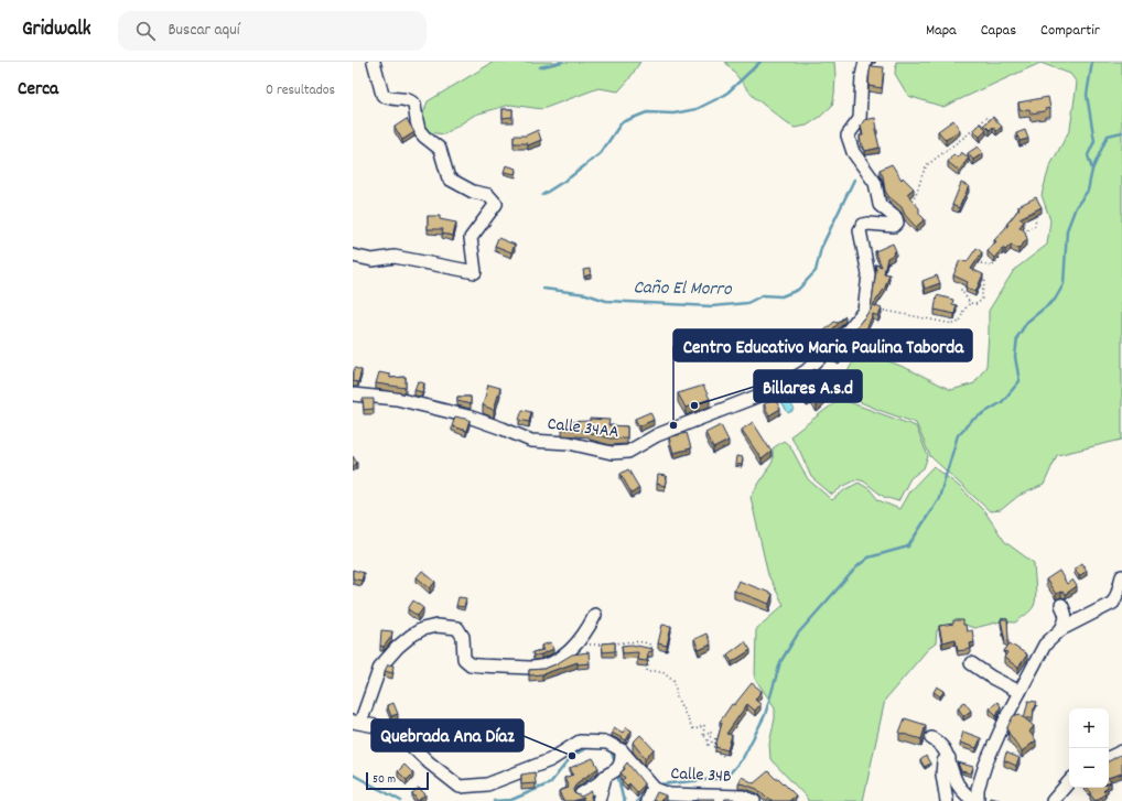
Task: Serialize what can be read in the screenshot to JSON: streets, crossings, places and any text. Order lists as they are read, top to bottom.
{
  "streets": {
    "street": ["Calle 34AA", "Calle 34B"]
  },
  "water": ["Caño El Morro"],
  "places": ["Billares A.s.d", "Centro Educativo Maria Paulina Taborda", "Quebrada Ana Díaz"],
  "scale_bar": "50 m",
  "page": {
    "header": "Gridwalk",
    "search": "Buscar aquí",
    "nav": ["Mapa", "Capas", "Compartir"],
    "heading": ["Cerca", "0 resultados"],
    "map_buttons": ["+", "−"],
    "scale": "50 m"
  }
}
